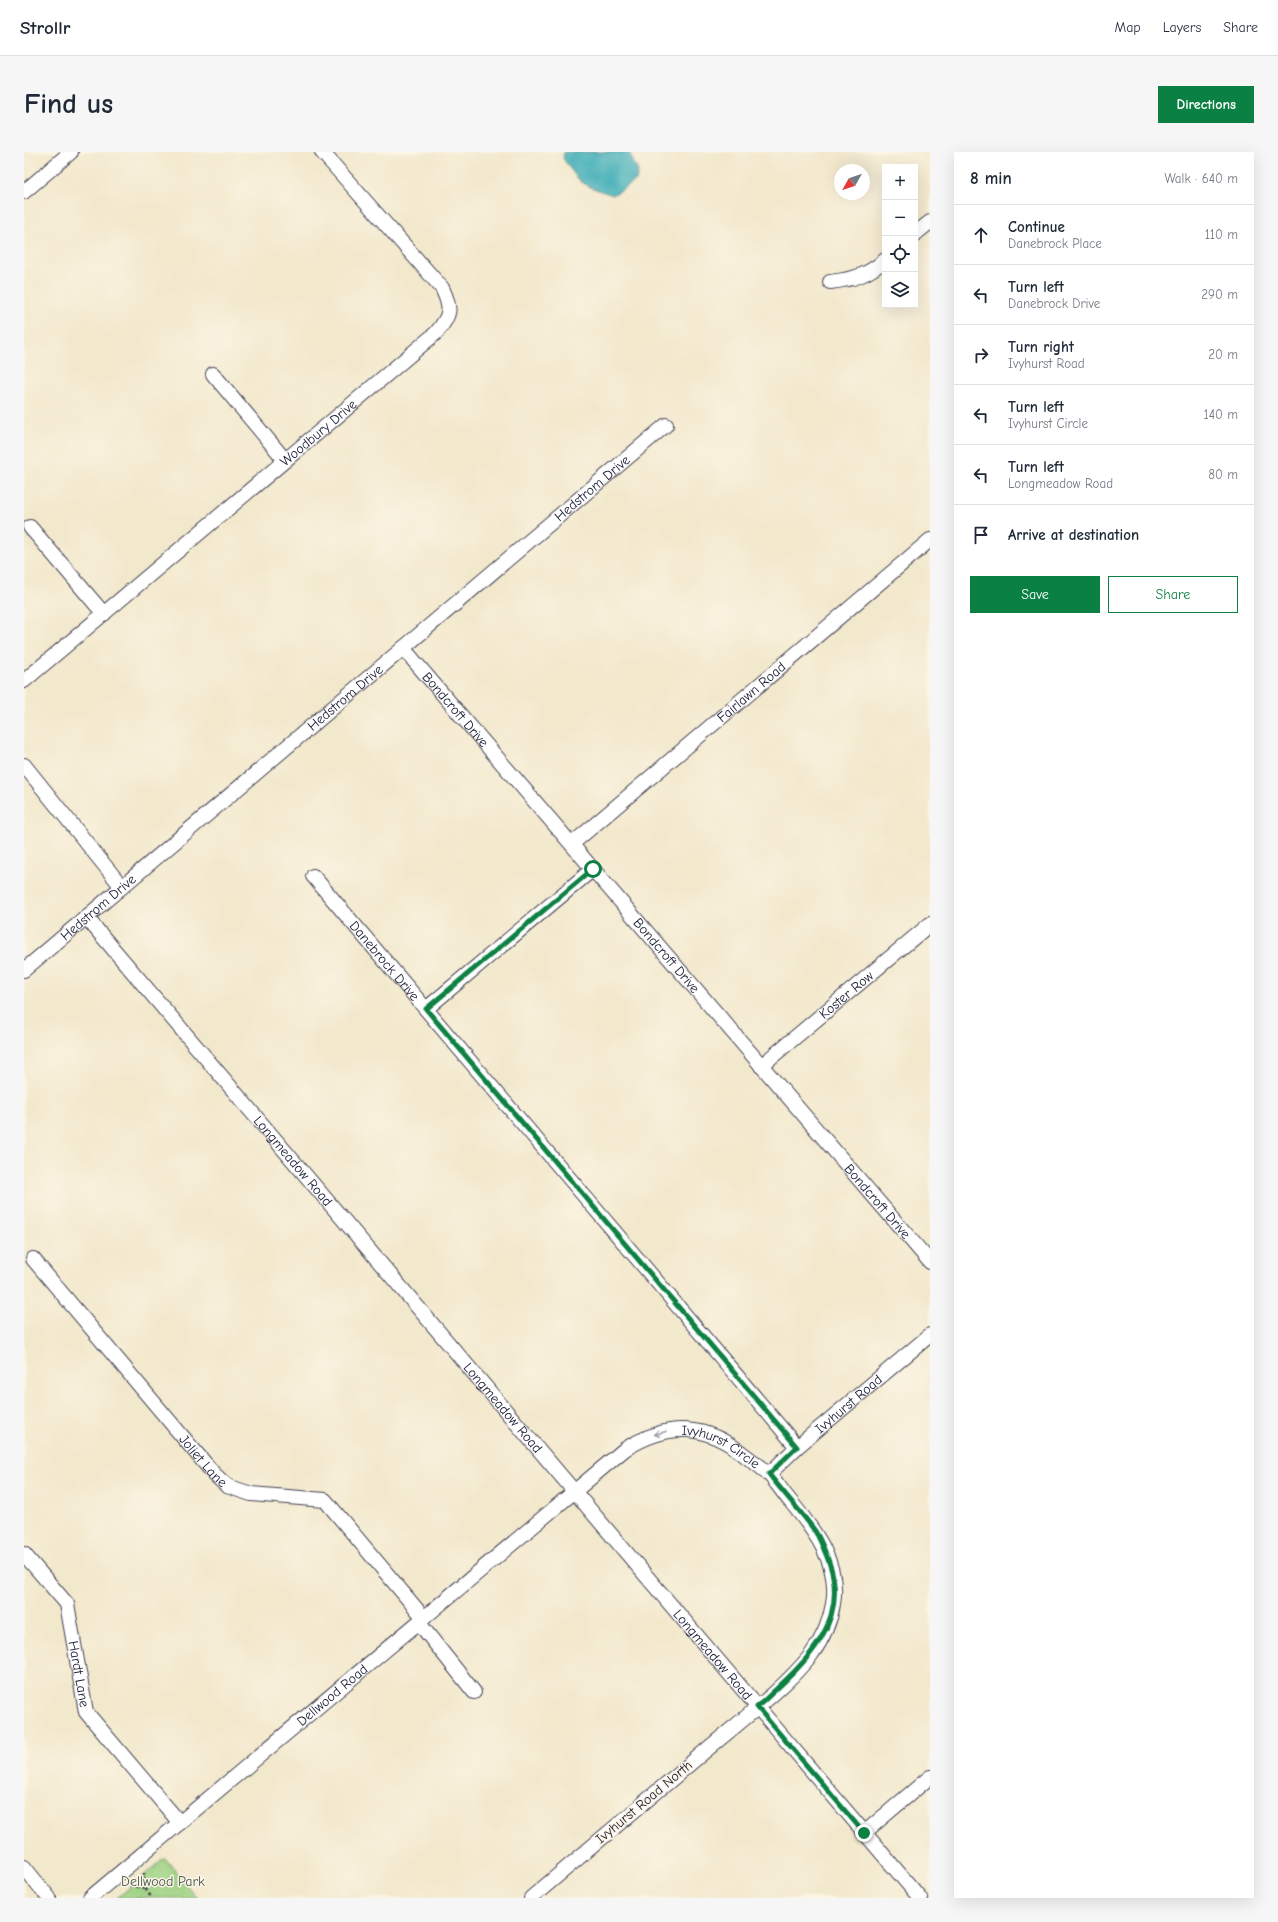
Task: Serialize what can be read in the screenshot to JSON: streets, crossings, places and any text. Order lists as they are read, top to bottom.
{
  "streets": {
    "street": [
      "Woodbury Drive",
      "Hedstrom Drive",
      "Fairlawn Road",
      "Bondcroft Drive",
      "Danebrock Drive",
      "Koster Row",
      "Longmeadow Road",
      "Ivyhurst Road",
      "Ivyhurst Circle",
      "Joliet Lane",
      "Hardt Lane",
      "Dellwood Road",
      "Ivyhurst Road North"
    ]
  },
  "crossings": [
    ["Hedstrom Drive", "Bondcroft Drive"],
    ["Hedstrom Drive", "Longmeadow Road"],
    ["Fairlawn Road", "Bondcroft Drive"],
    ["Bondcroft Drive", "Koster Row"],
    ["Danebrock Drive", "Ivyhurst Road"],
    ["Longmeadow Road", "Ivyhurst Circle"],
    ["Longmeadow Road", "Dellwood Road"],
    ["Longmeadow Road", "Ivyhurst Road North"],
    ["Ivyhurst Road", "Ivyhurst Circle"],
    ["Ivyhurst Circle", "Dellwood Road"],
    ["Ivyhurst Circle", "Ivyhurst Road North"],
    ["Joliet Lane", "Dellwood Road"],
    ["Hardt Lane", "Dellwood Road"]
  ],
  "one_way": ["Ivyhurst Circle"],
  "parks": ["Dellwood Park"],
  "north": "bottom left",
  "page": {
    "header": "Strollr",
    "nav": ["Map", "Layers", "Share"],
    "buttons": [
      "Directions",
      ["Save", "Share"]
    ],
    "title": "Find us",
    "heading": ["8 min", "Walk · 640 m"],
    "map_buttons": ["+", "−"],
    "list": [
      ["Continue", "Danebrock Place", "110 m"],
      ["Turn left", "Danebrock Drive", "290 m"],
      ["Turn right", "Ivyhurst Road", "20 m"],
      ["Turn left", "Ivyhurst Circle", "140 m"],
      ["Turn left", "Longmeadow Road", "80 m"],
      "Arrive at destination"
    ]
  }
}
